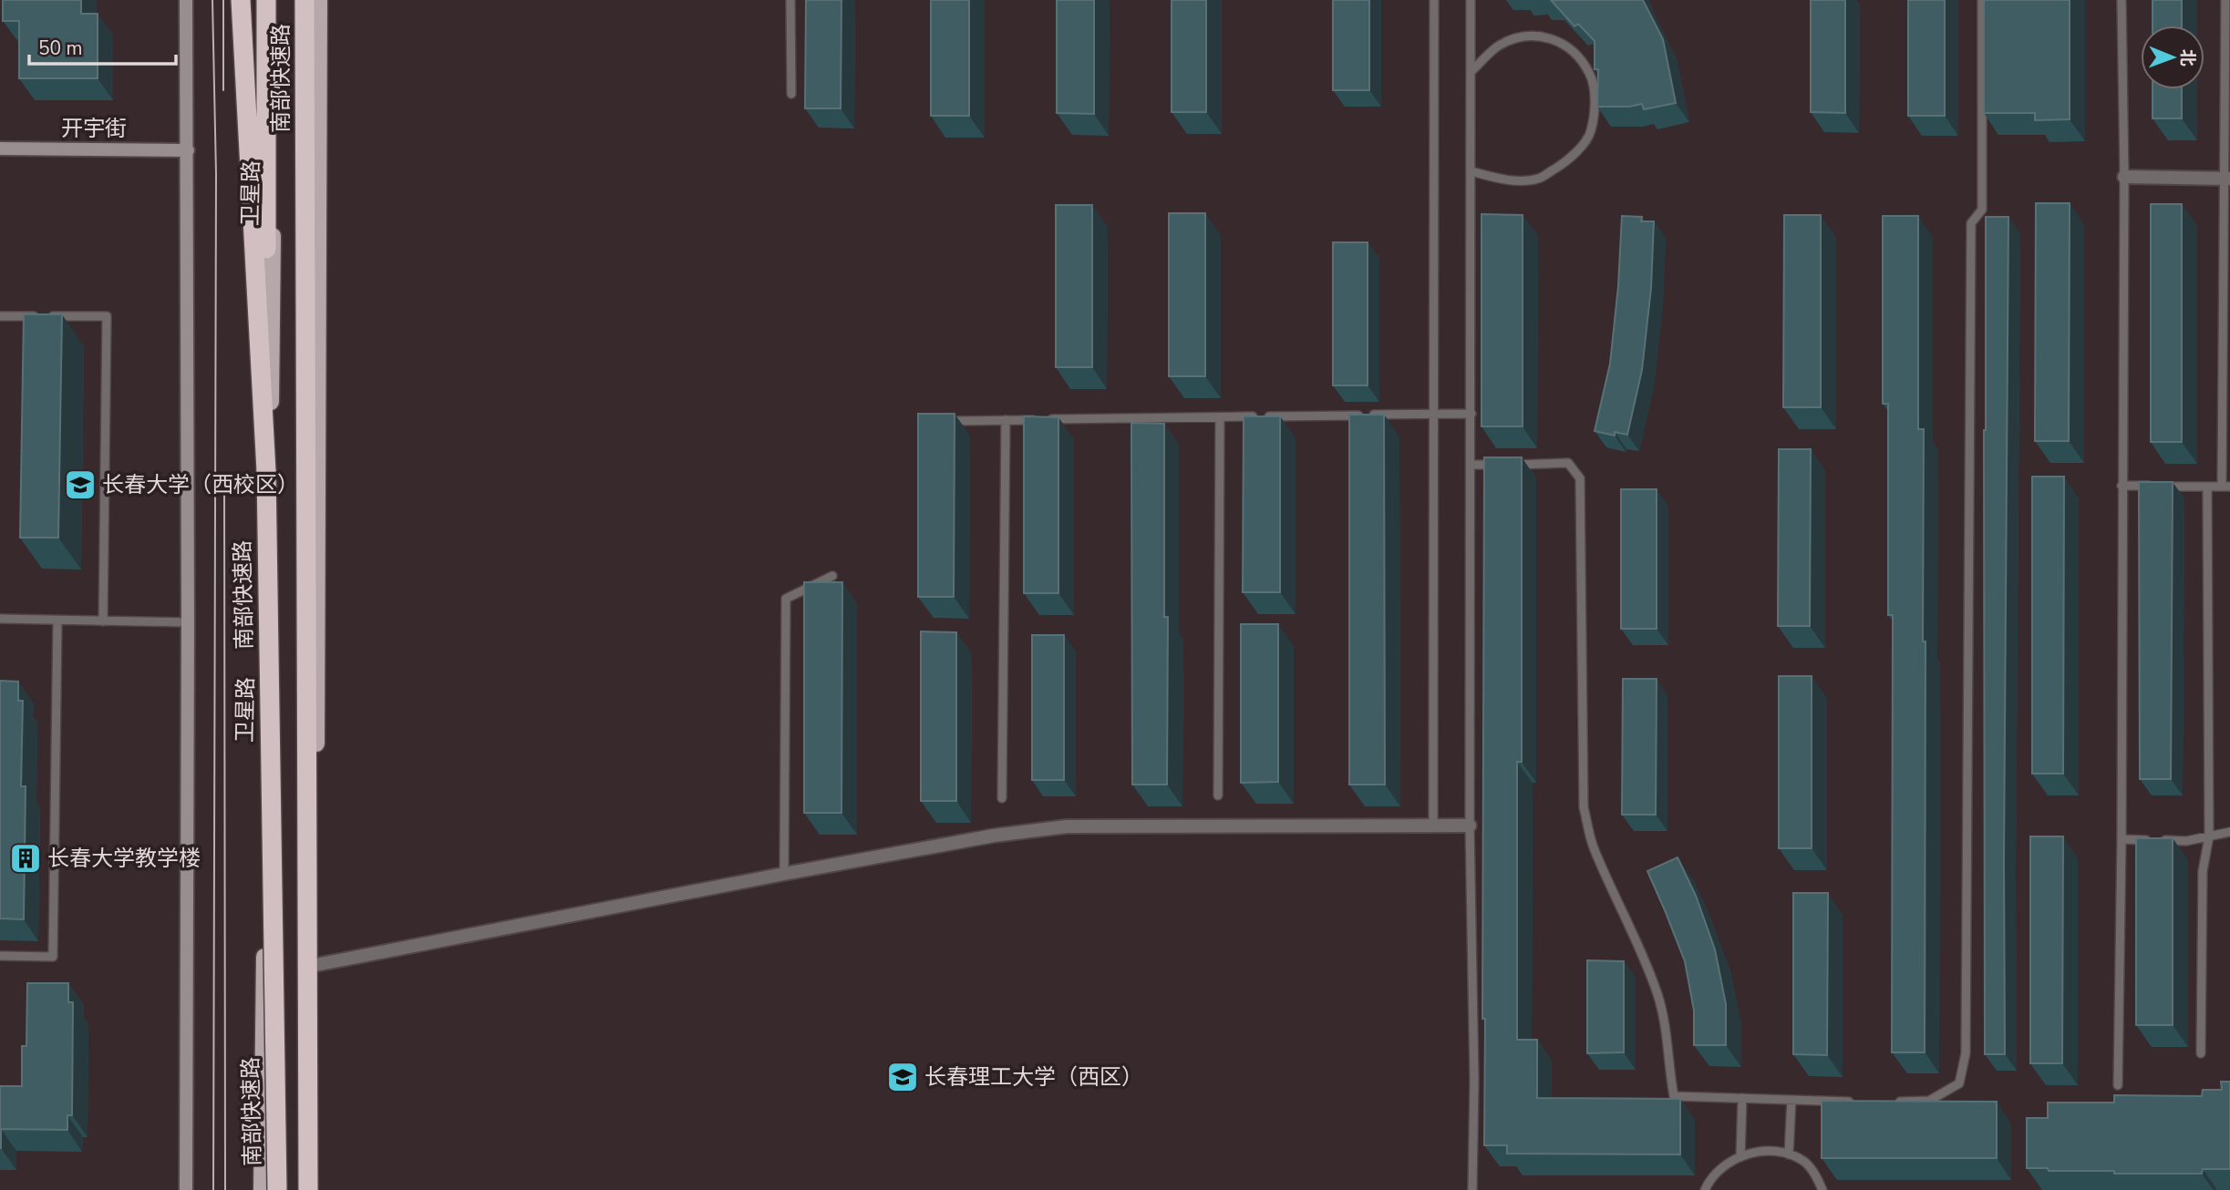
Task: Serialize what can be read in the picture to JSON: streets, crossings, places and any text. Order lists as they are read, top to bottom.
{
  "streets": {
    "highway": ["南部快速路"],
    "main road": ["开宇街", "卫星路"]
  },
  "places": {
    "school or university": ["长春大学（西校区）", "长春理工大学（西区）"],
    "building": ["长春大学教学楼"]
  },
  "scale_bar": "50 m",
  "north": "right"
}
